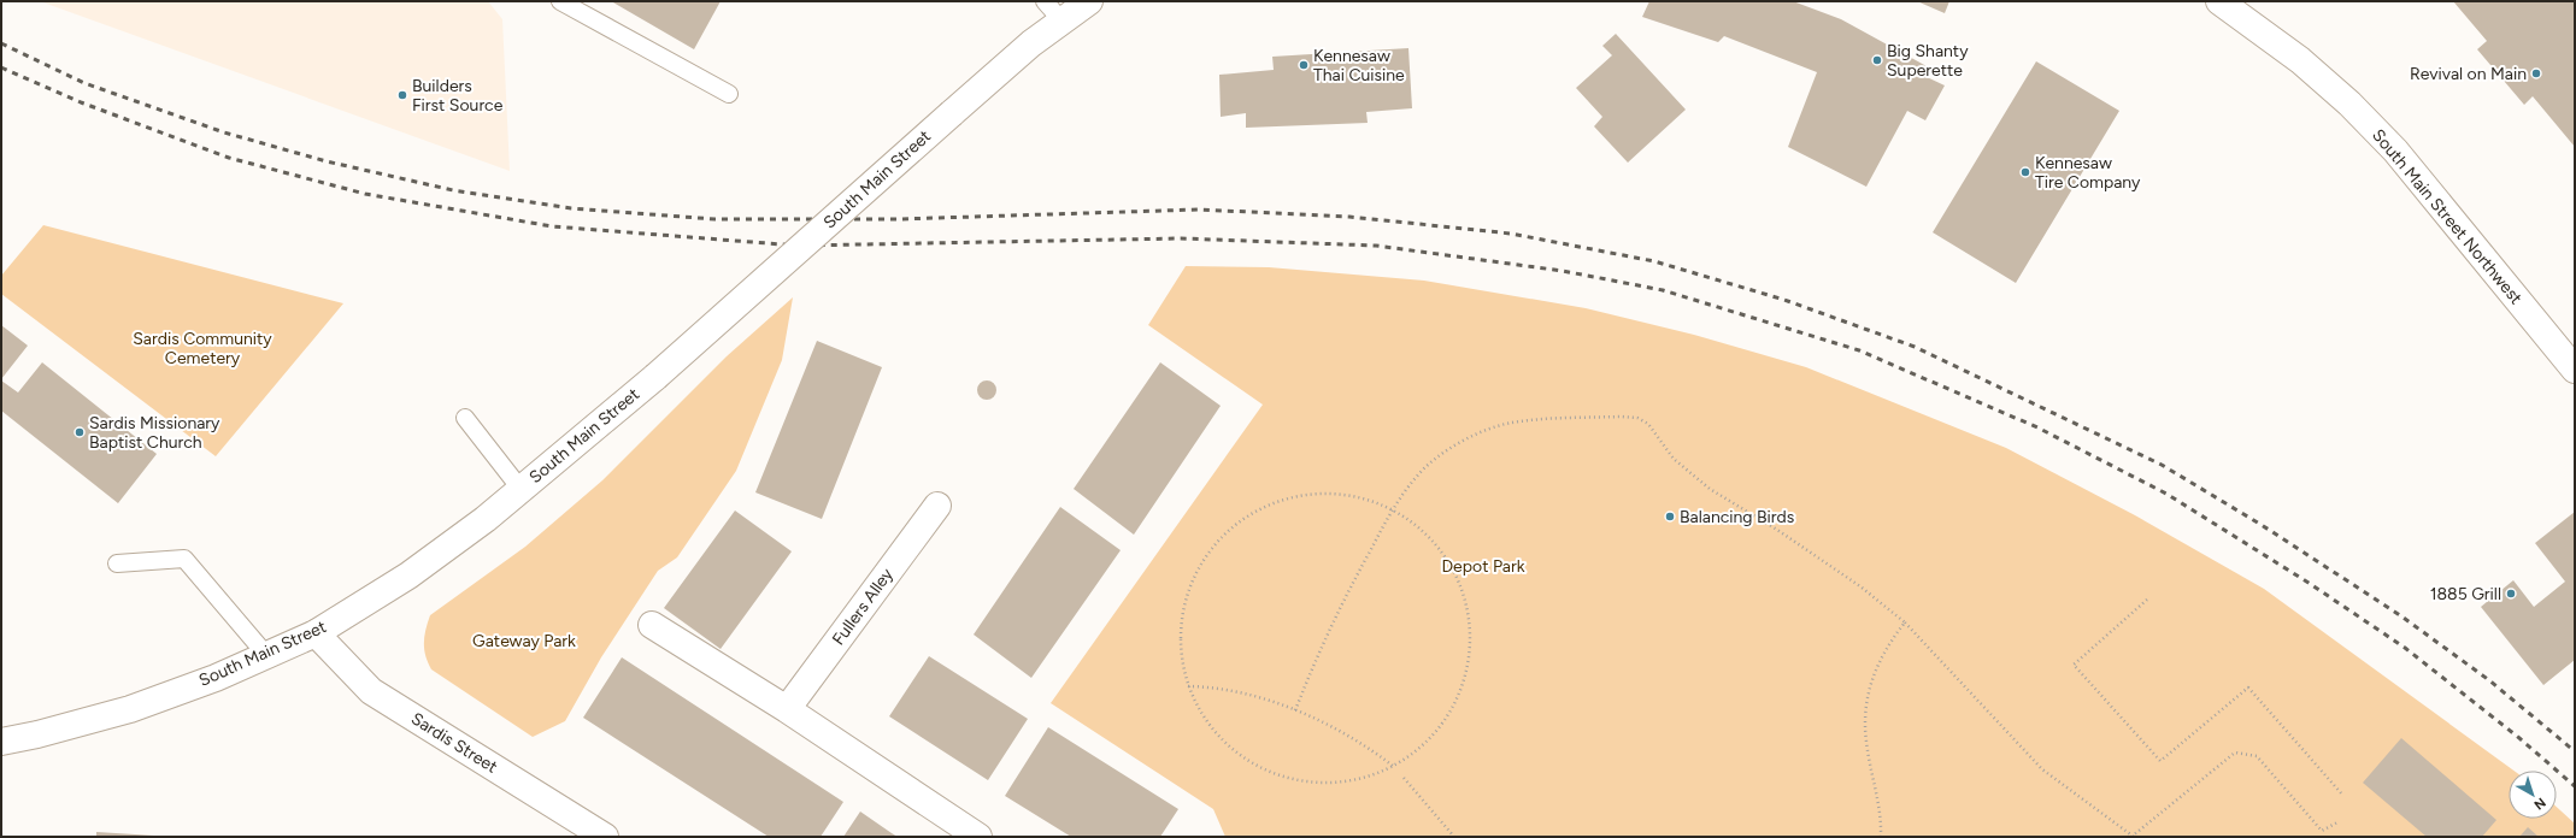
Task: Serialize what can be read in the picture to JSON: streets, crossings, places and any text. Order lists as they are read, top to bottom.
{
  "streets": {
    "main road": [
      "South Main Street",
      "South Main Street Northwest",
      "Fullers Alley",
      "Sardis Street"
    ]
  },
  "crossings": [
    ["South Main Street", "Sardis Street"]
  ],
  "parks": ["Sardis Community Cemetery", "Depot Park", "Gateway Park"],
  "places": [
    "Big Shanty Superette",
    "Kennesaw Thai Cuisine",
    "Revival on Main",
    "Builders First Source",
    "Kennesaw Tire Company",
    "Sardis Missionary Baptist Church",
    "Balancing Birds",
    "1885 Grill"
  ],
  "north": "bottom right"
}
